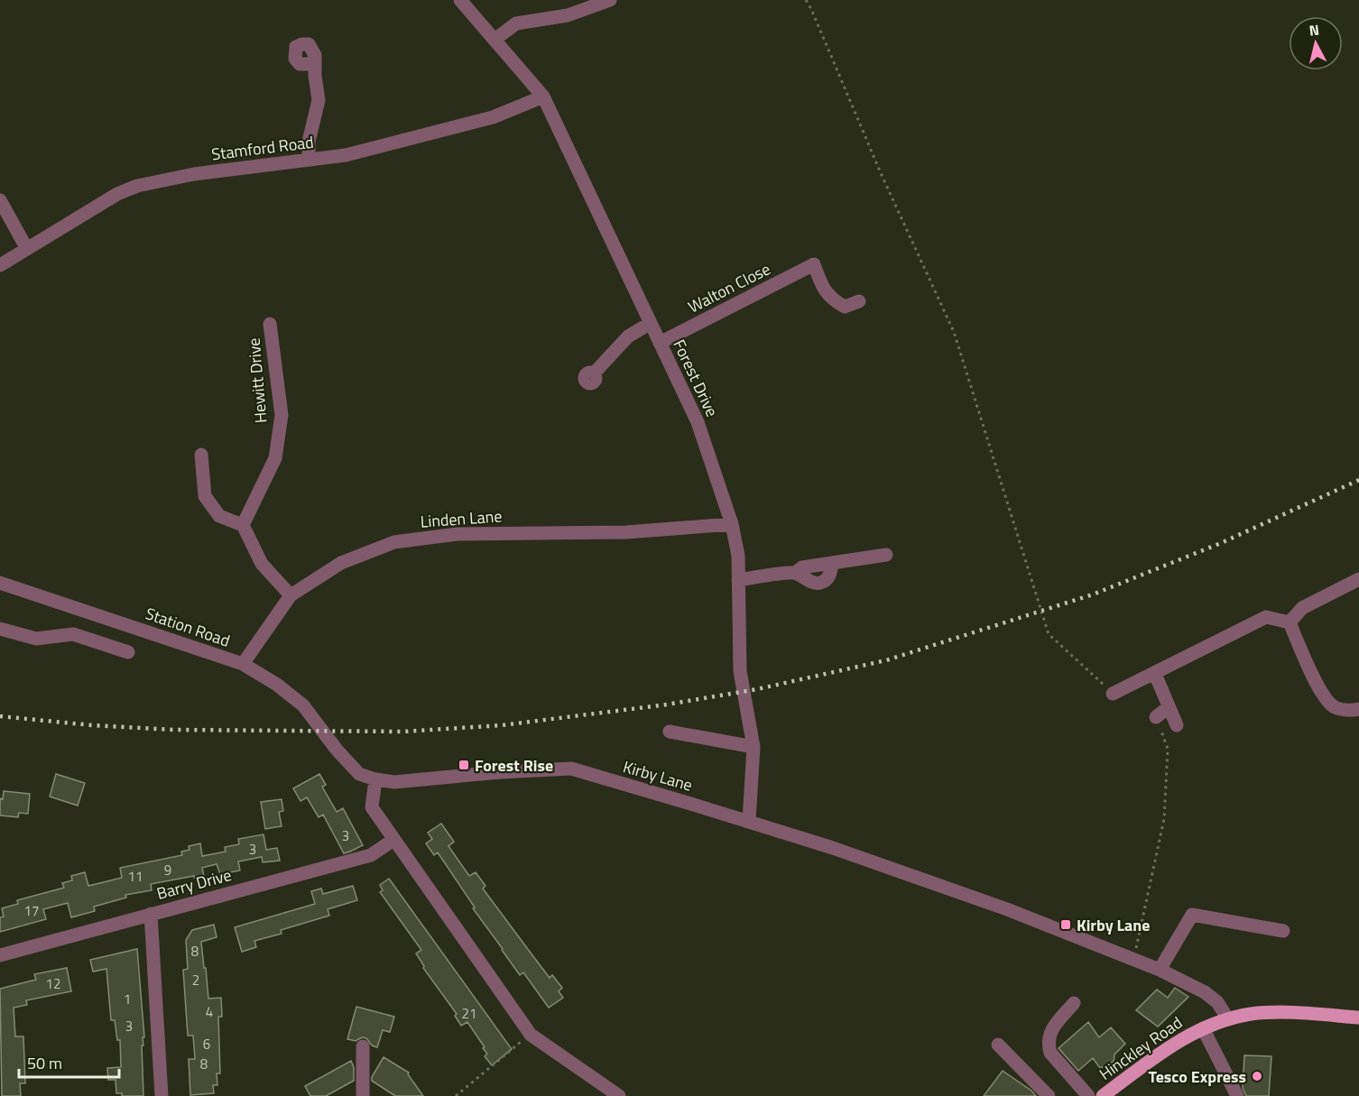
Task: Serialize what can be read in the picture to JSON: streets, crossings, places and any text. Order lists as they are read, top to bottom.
{
  "streets": {
    "main road": ["Hinckley Road"],
    "street": [
      "Stamford Road",
      "Walton Close",
      "Forest Drive",
      "Hewitt Drive",
      "Linden Lane",
      "Station Road",
      "Kirby Lane",
      "Barry Drive"
    ]
  },
  "crossings": [
    ["Stamford Road", "Forest Drive"],
    ["Walton Close", "Forest Drive"],
    ["Forest Drive", "Linden Lane"],
    ["Forest Drive", "Kirby Lane"],
    ["Linden Lane", "Station Road"],
    ["Station Road", "Kirby Lane"],
    ["Kirby Lane", "Hinckley Road"]
  ],
  "places": {
    "transit": ["Forest Rise", "Kirby Lane"],
    "other": ["Tesco Express"]
  },
  "house_numbers": [
    "3",
    "3",
    "9",
    "11",
    "17",
    "8",
    "2",
    "12",
    "1",
    "4",
    "21",
    "3",
    "6",
    "8"
  ],
  "scale_bar": "50 m",
  "north": "top"
}
